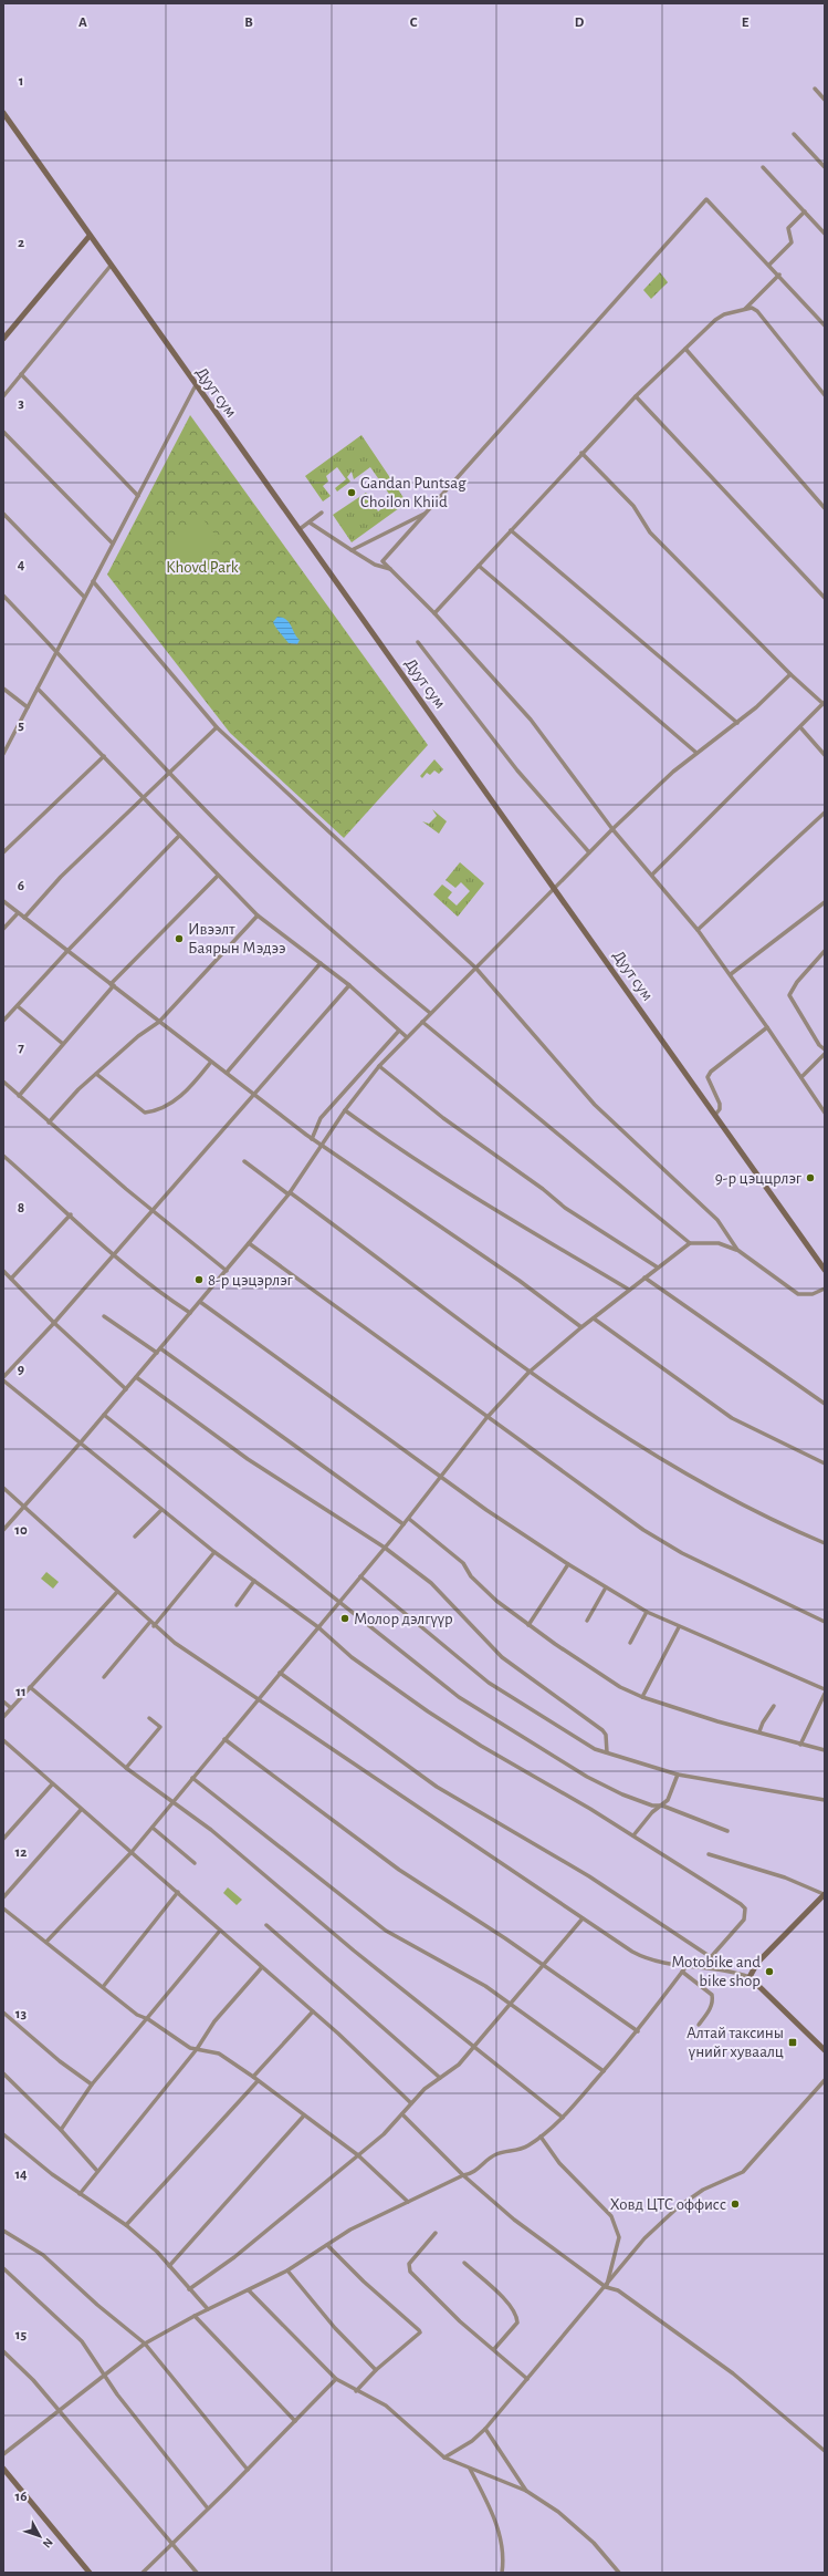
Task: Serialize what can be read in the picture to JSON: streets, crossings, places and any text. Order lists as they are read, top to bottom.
{
  "streets": {
    "main road": ["Дуут сум"]
  },
  "parks": ["Khovd Park"],
  "places": {
    "other": [
      "Gandan Puntsag Choilon Khiid",
      "Ивээлт Баярын Мэдээ",
      "9-р цэццрлэг",
      "8-р цэцэрлэг",
      "Молор дэлгүүр",
      "Motobike and bike shop",
      "Ховд ЦТС оффисс"
    ],
    "transit": ["Алтай таксины үнийг хуваалц"]
  },
  "north": "bottom right",
  "grid": {
    "columns": [
      "A",
      "B",
      "C",
      "D",
      "E"
    ],
    "rows": [
      "1",
      "2",
      "3",
      "4",
      "5",
      "6",
      "7",
      "8",
      "9",
      "10",
      "11",
      "12",
      "13",
      "14",
      "15",
      "16"
    ]
  }
}
